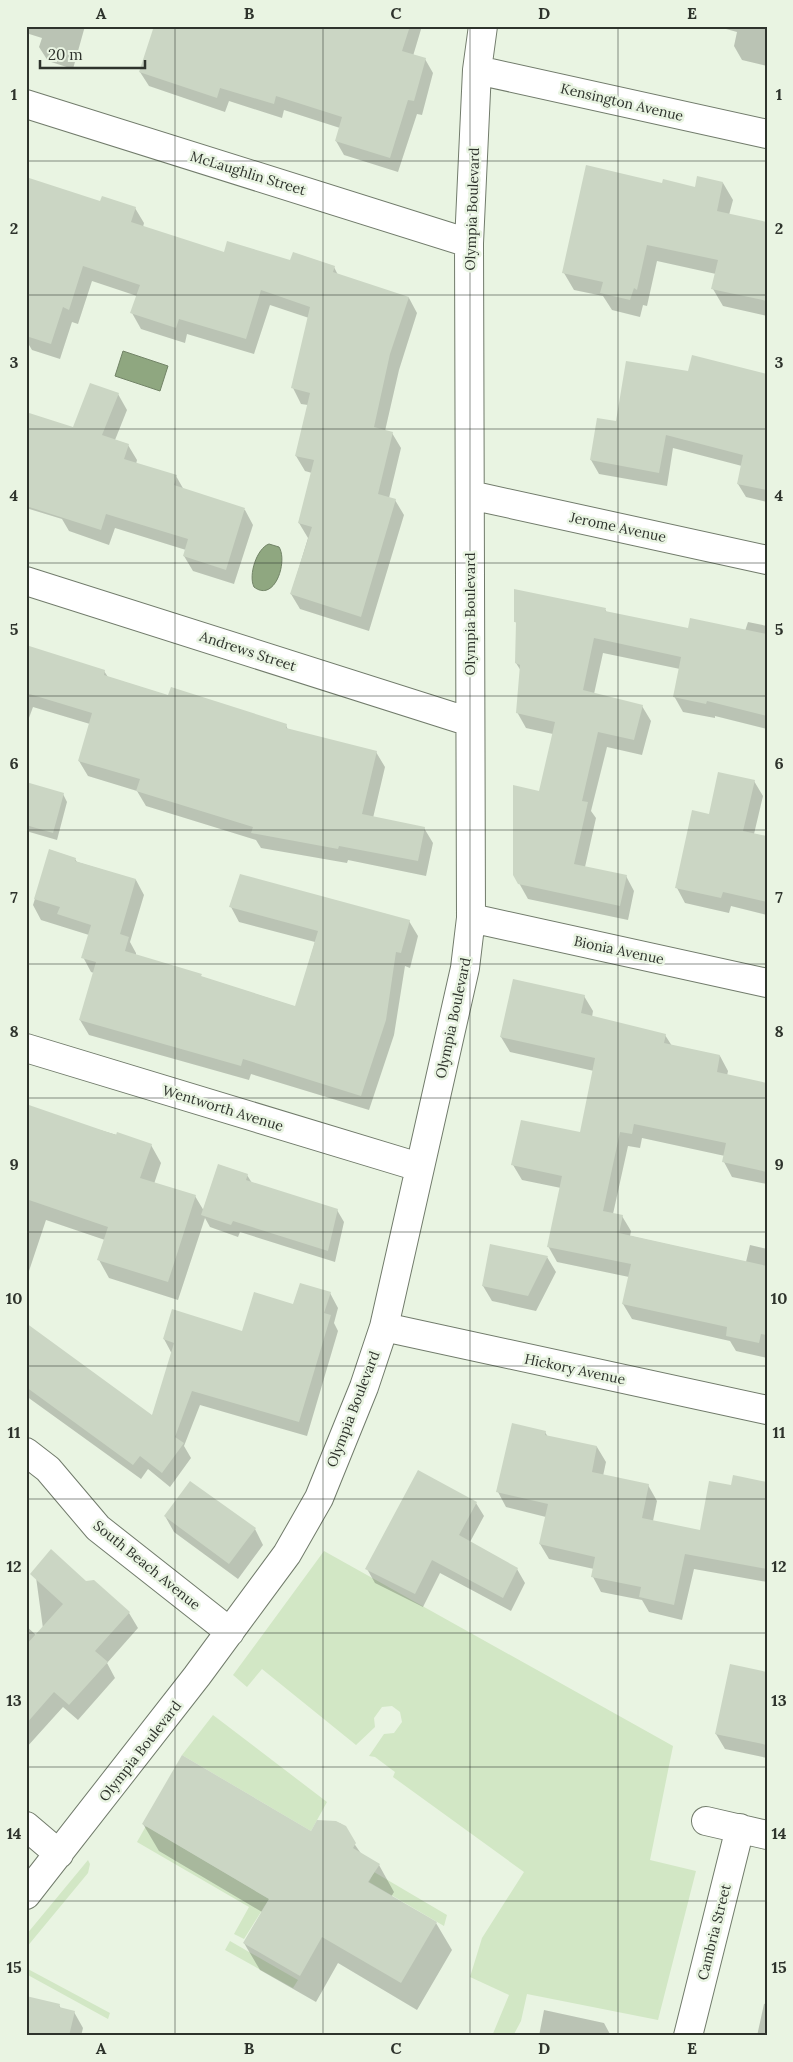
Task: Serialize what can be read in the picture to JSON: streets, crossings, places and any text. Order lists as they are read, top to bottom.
{
  "streets": {
    "street": [
      "Kensington Avenue",
      "McLaughlin Street",
      "Olympia Boulevard",
      "Jerome Avenue",
      "Andrews Street",
      "Bionia Avenue",
      "Wentworth Avenue",
      "Hickory Avenue",
      "South Beach Avenue",
      "Cambria Street"
    ]
  },
  "crossings": [
    ["Kensington Avenue", "Olympia Boulevard"],
    ["McLaughlin Street", "Olympia Boulevard"],
    ["Olympia Boulevard", "Jerome Avenue"],
    ["Olympia Boulevard", "Andrews Street"],
    ["Olympia Boulevard", "Bionia Avenue"],
    ["Olympia Boulevard", "Wentworth Avenue"],
    ["Olympia Boulevard", "Hickory Avenue"],
    ["Olympia Boulevard", "South Beach Avenue"]
  ],
  "scale_bar": "20 m",
  "grid": {
    "columns": [
      "A",
      "B",
      "C",
      "D",
      "E"
    ],
    "rows": [
      "1",
      "2",
      "3",
      "4",
      "5",
      "6",
      "7",
      "8",
      "9",
      "10",
      "11",
      "12",
      "13",
      "14",
      "15"
    ]
  }
}
